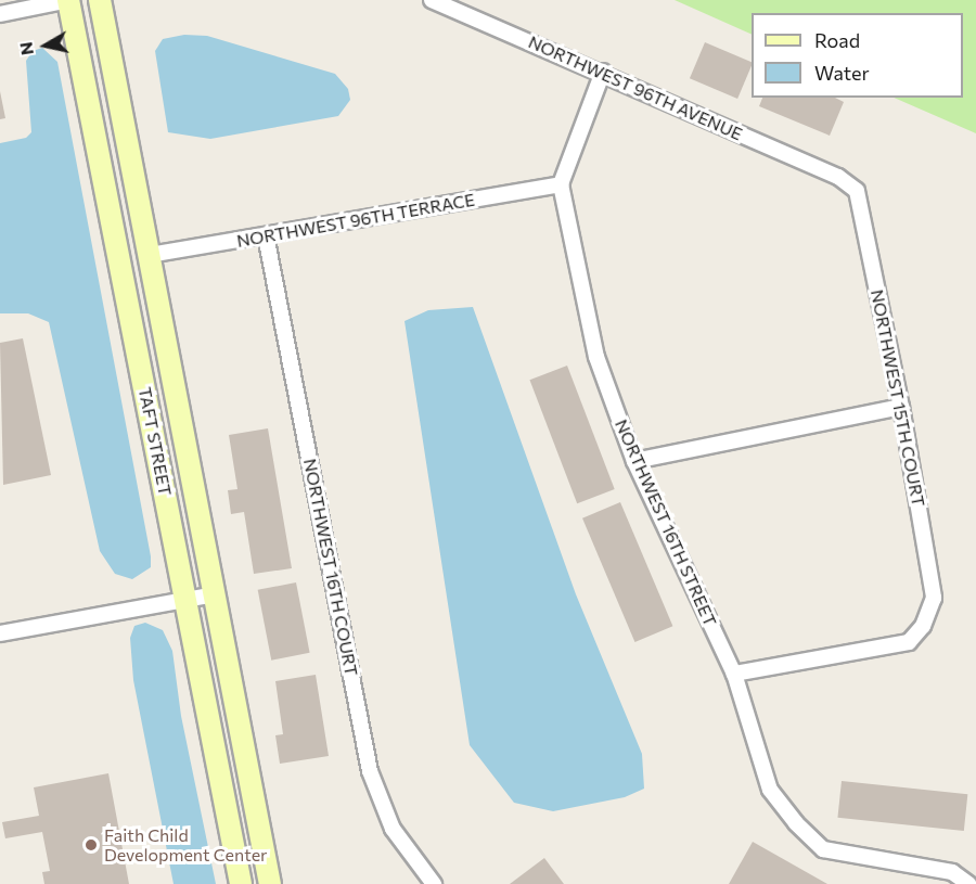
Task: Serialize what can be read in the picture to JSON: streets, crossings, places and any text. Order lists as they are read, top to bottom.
{
  "streets": {
    "street": [
      "NORTHWEST 96TH AVENUE",
      "NORTHWEST 96TH TERRACE",
      "NORTHWEST 15TH COURT",
      "TAFT STREET",
      "NORTHWEST 16TH STREET",
      "NORTHWEST 16TH COURT"
    ]
  },
  "crossings": [
    ["NORTHWEST 96TH AVENUE", "NORTHWEST 15TH COURT"],
    ["NORTHWEST 96TH TERRACE", "TAFT STREET"],
    ["NORTHWEST 96TH TERRACE", "NORTHWEST 16TH STREET"],
    ["NORTHWEST 96TH TERRACE", "NORTHWEST 16TH COURT"],
    ["NORTHWEST 15TH COURT", "NORTHWEST 16TH STREET"]
  ],
  "places": ["Faith Child Development Center"],
  "legend": ["Road", "Water"],
  "north": "left"
}
